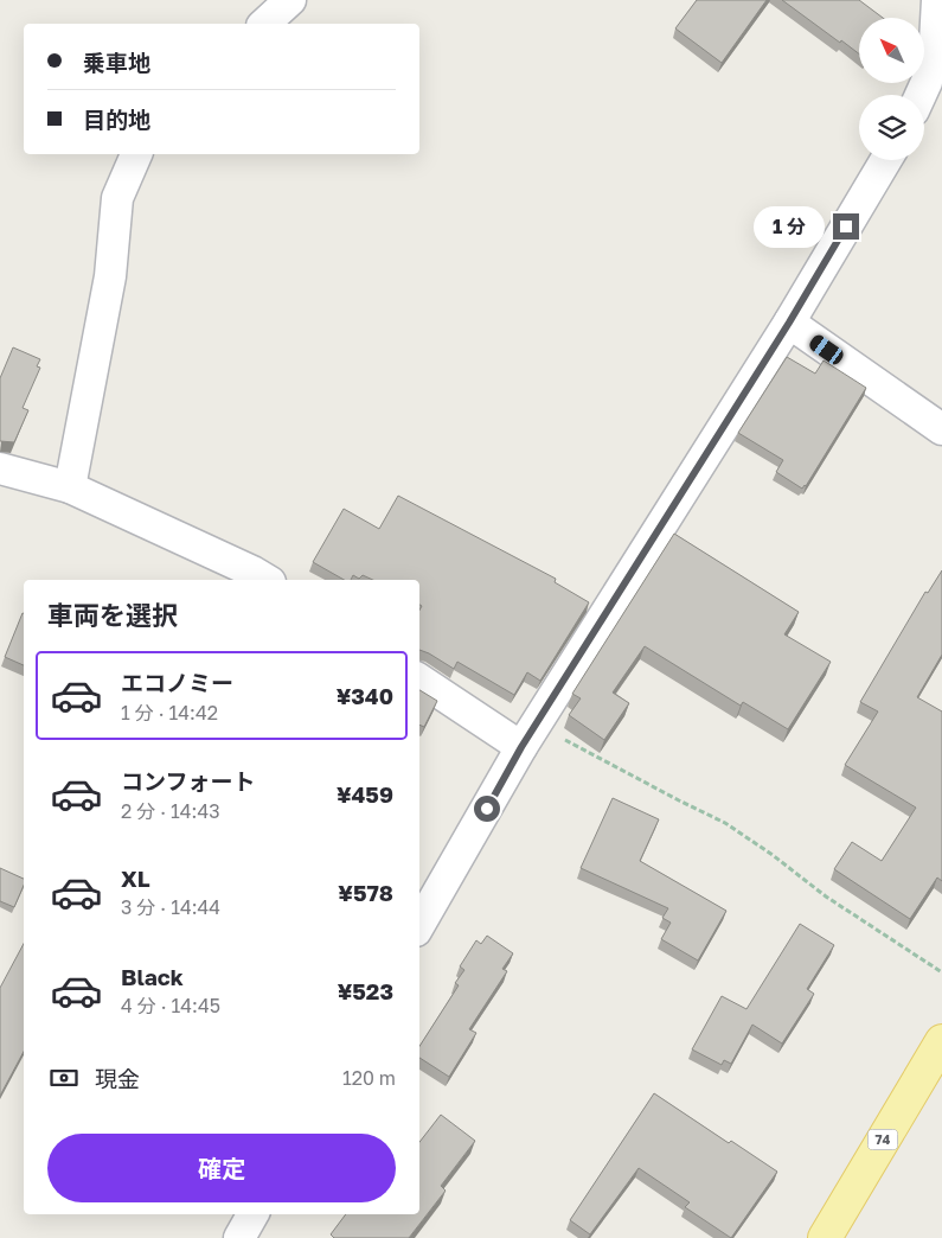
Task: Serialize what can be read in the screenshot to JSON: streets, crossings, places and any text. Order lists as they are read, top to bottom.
{
  "streets": {
    "main road": ["74"]
  },
  "north": "top left",
  "page": {
    "banner": ["乗車地", "目的地"],
    "bubble": "1 分",
    "heading": "車両を選択",
    "list": [
      {
        "name": "エコノミー",
        "note": "1 分 · 14:42",
        "value": "¥340"
      },
      {
        "name": "コンフォート",
        "note": "2 分 · 14:43",
        "value": "¥459"
      },
      {
        "name": "XL",
        "note": "3 分 · 14:44",
        "value": "¥578"
      },
      {
        "name": "Black",
        "note": "4 分 · 14:45",
        "value": "¥523"
      }
    ],
    "pay": ["現金", "120 m"],
    "buttons": "確定"
  }
}
